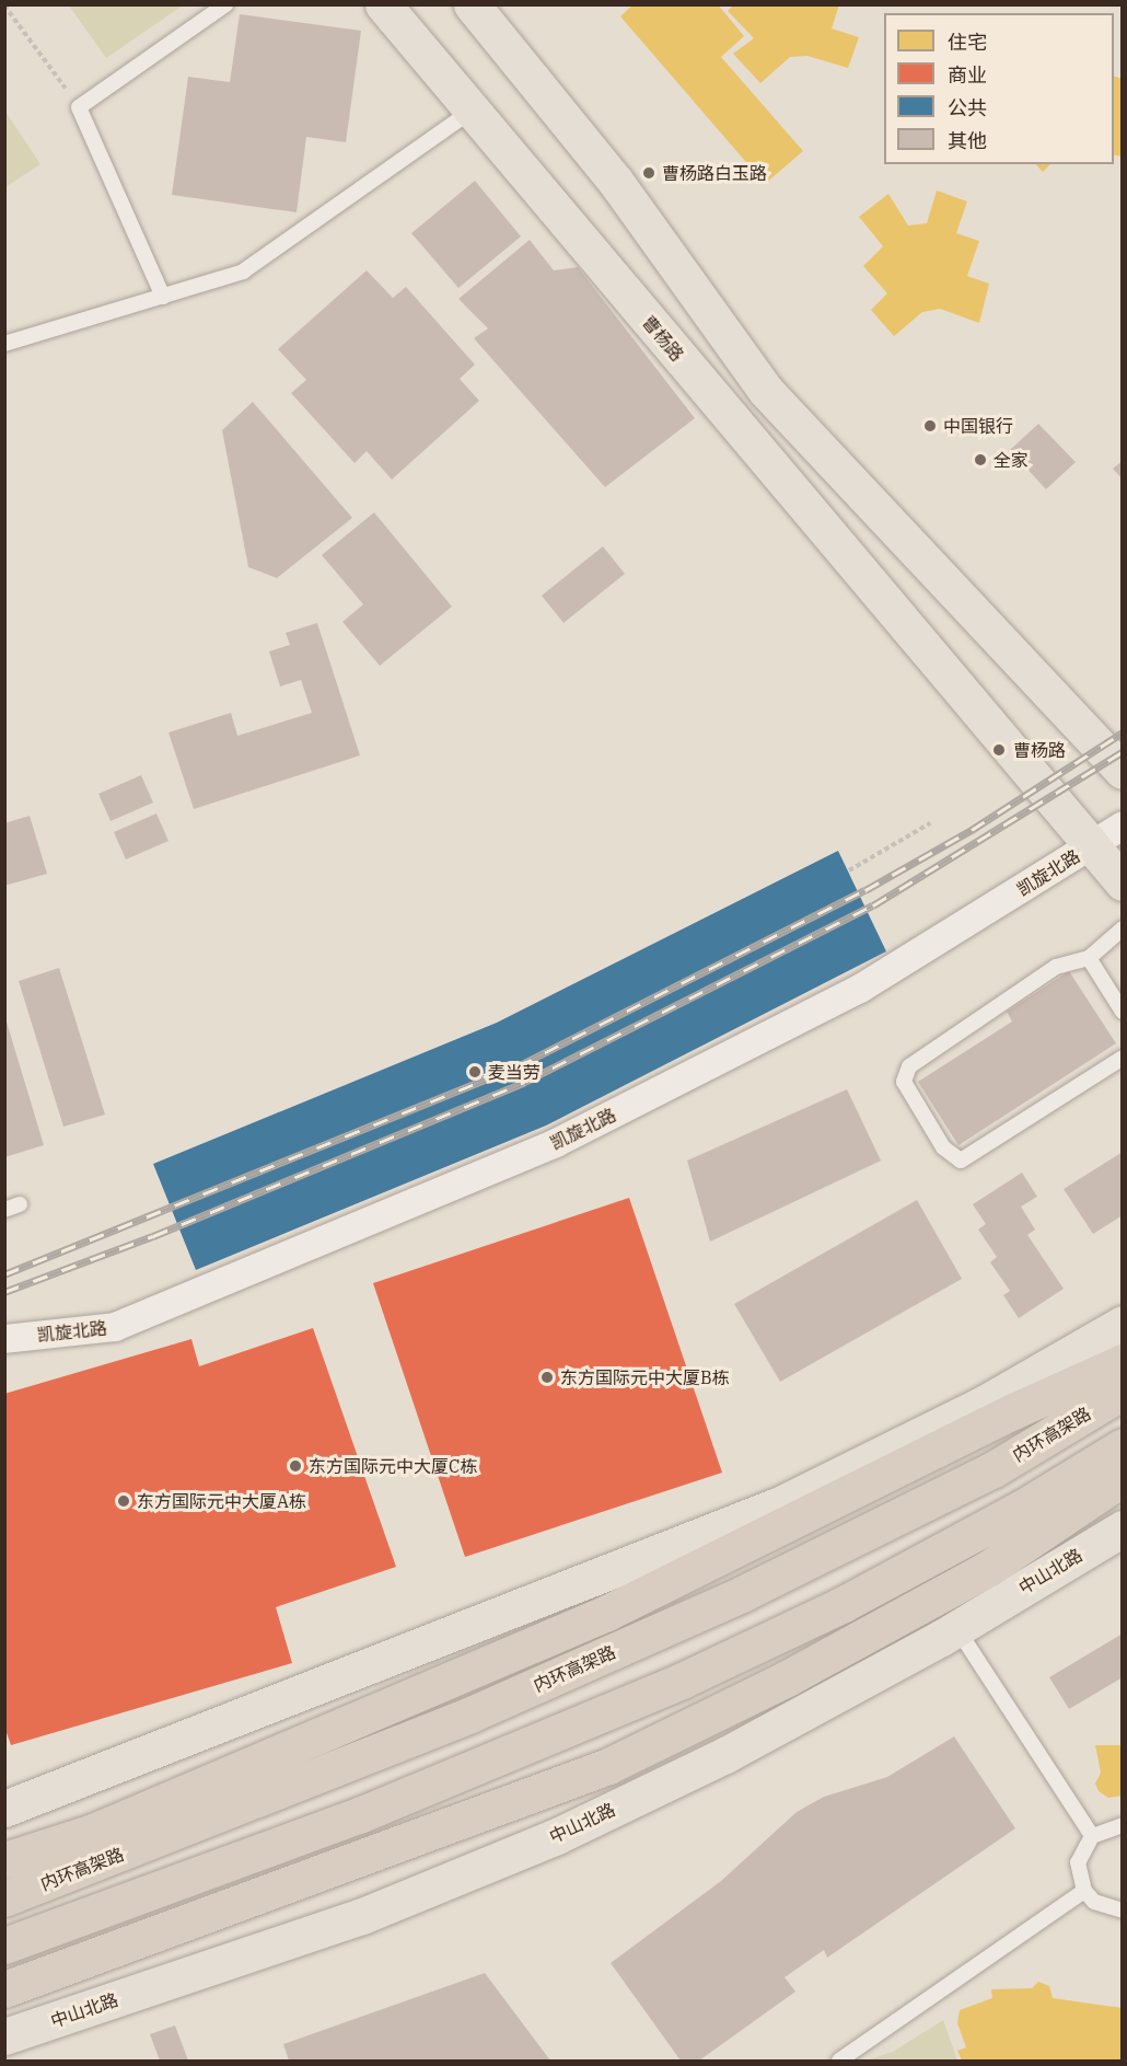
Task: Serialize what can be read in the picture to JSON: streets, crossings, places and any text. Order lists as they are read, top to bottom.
{
  "streets": {
    "highway": ["内环高架路"],
    "main road": ["曹杨路", "中山北路"],
    "street": ["凯旋北路"]
  },
  "crossings": [
    ["曹杨路", "凯旋北路"]
  ],
  "places": [
    "曹杨路白玉路",
    "中国银行",
    "全家",
    "曹杨路",
    "麦当劳",
    "东方国际元中大厦B栋",
    "东方国际元中大厦C栋",
    "东方国际元中大厦A栋"
  ],
  "legend": [
    "住宅",
    "商业",
    "公共",
    "其他"
  ]
}
